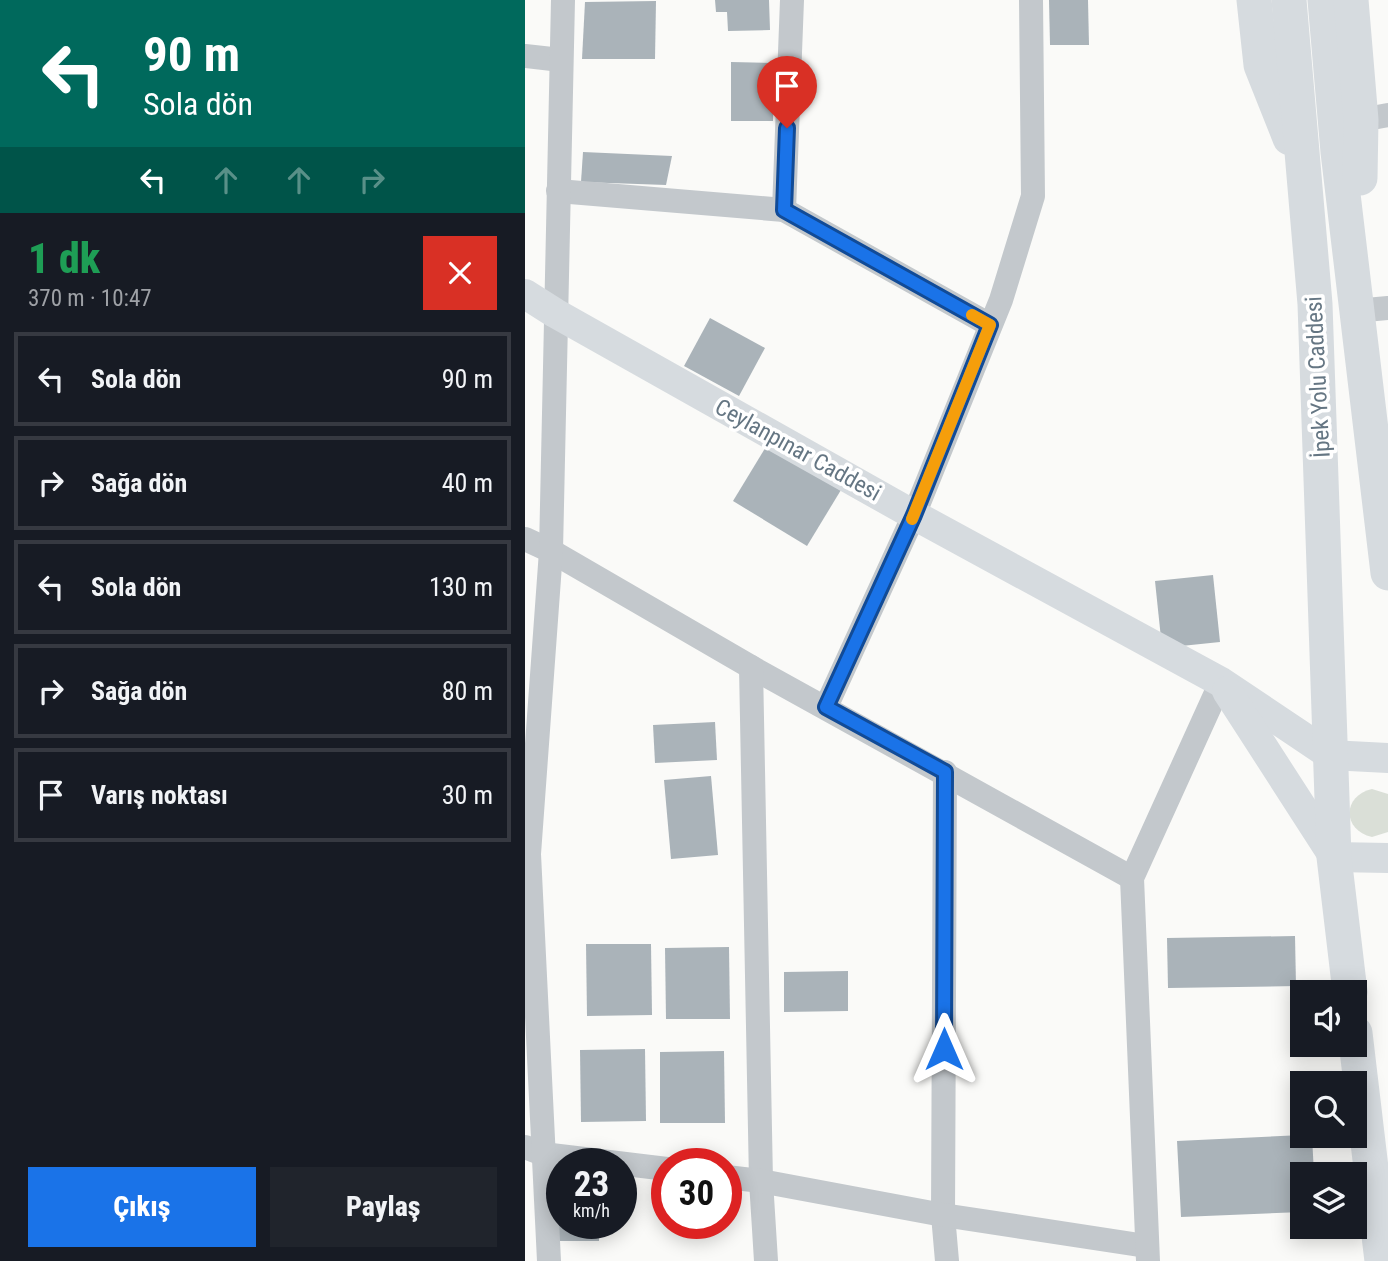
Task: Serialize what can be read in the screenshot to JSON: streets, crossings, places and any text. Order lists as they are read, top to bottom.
{
  "streets": {
    "highway": ["İpek Yolu Caddesi"],
    "main road": ["Ceylanpınar Caddesi"]
  },
  "crossings": [
    ["İpek Yolu Caddesi", "Ceylanpınar Caddesi"]
  ],
  "page": {
    "turn": ["90 m", "Sola dön"],
    "heading": ["1 dk", "370 m · 10:47"],
    "list": [
      {
        "name": "Sola dön",
        "value": "90 m"
      },
      {
        "name": "Sağa dön",
        "value": "40 m"
      },
      {
        "name": "Sola dön",
        "value": "130 m"
      },
      {
        "name": "Sağa dön",
        "value": "80 m"
      },
      {
        "name": "Varış noktası",
        "value": "30 m"
      }
    ],
    "speed": "23 km/h",
    "limit": "30",
    "buttons": ["Çıkış", "Paylaş"]
  }
}
